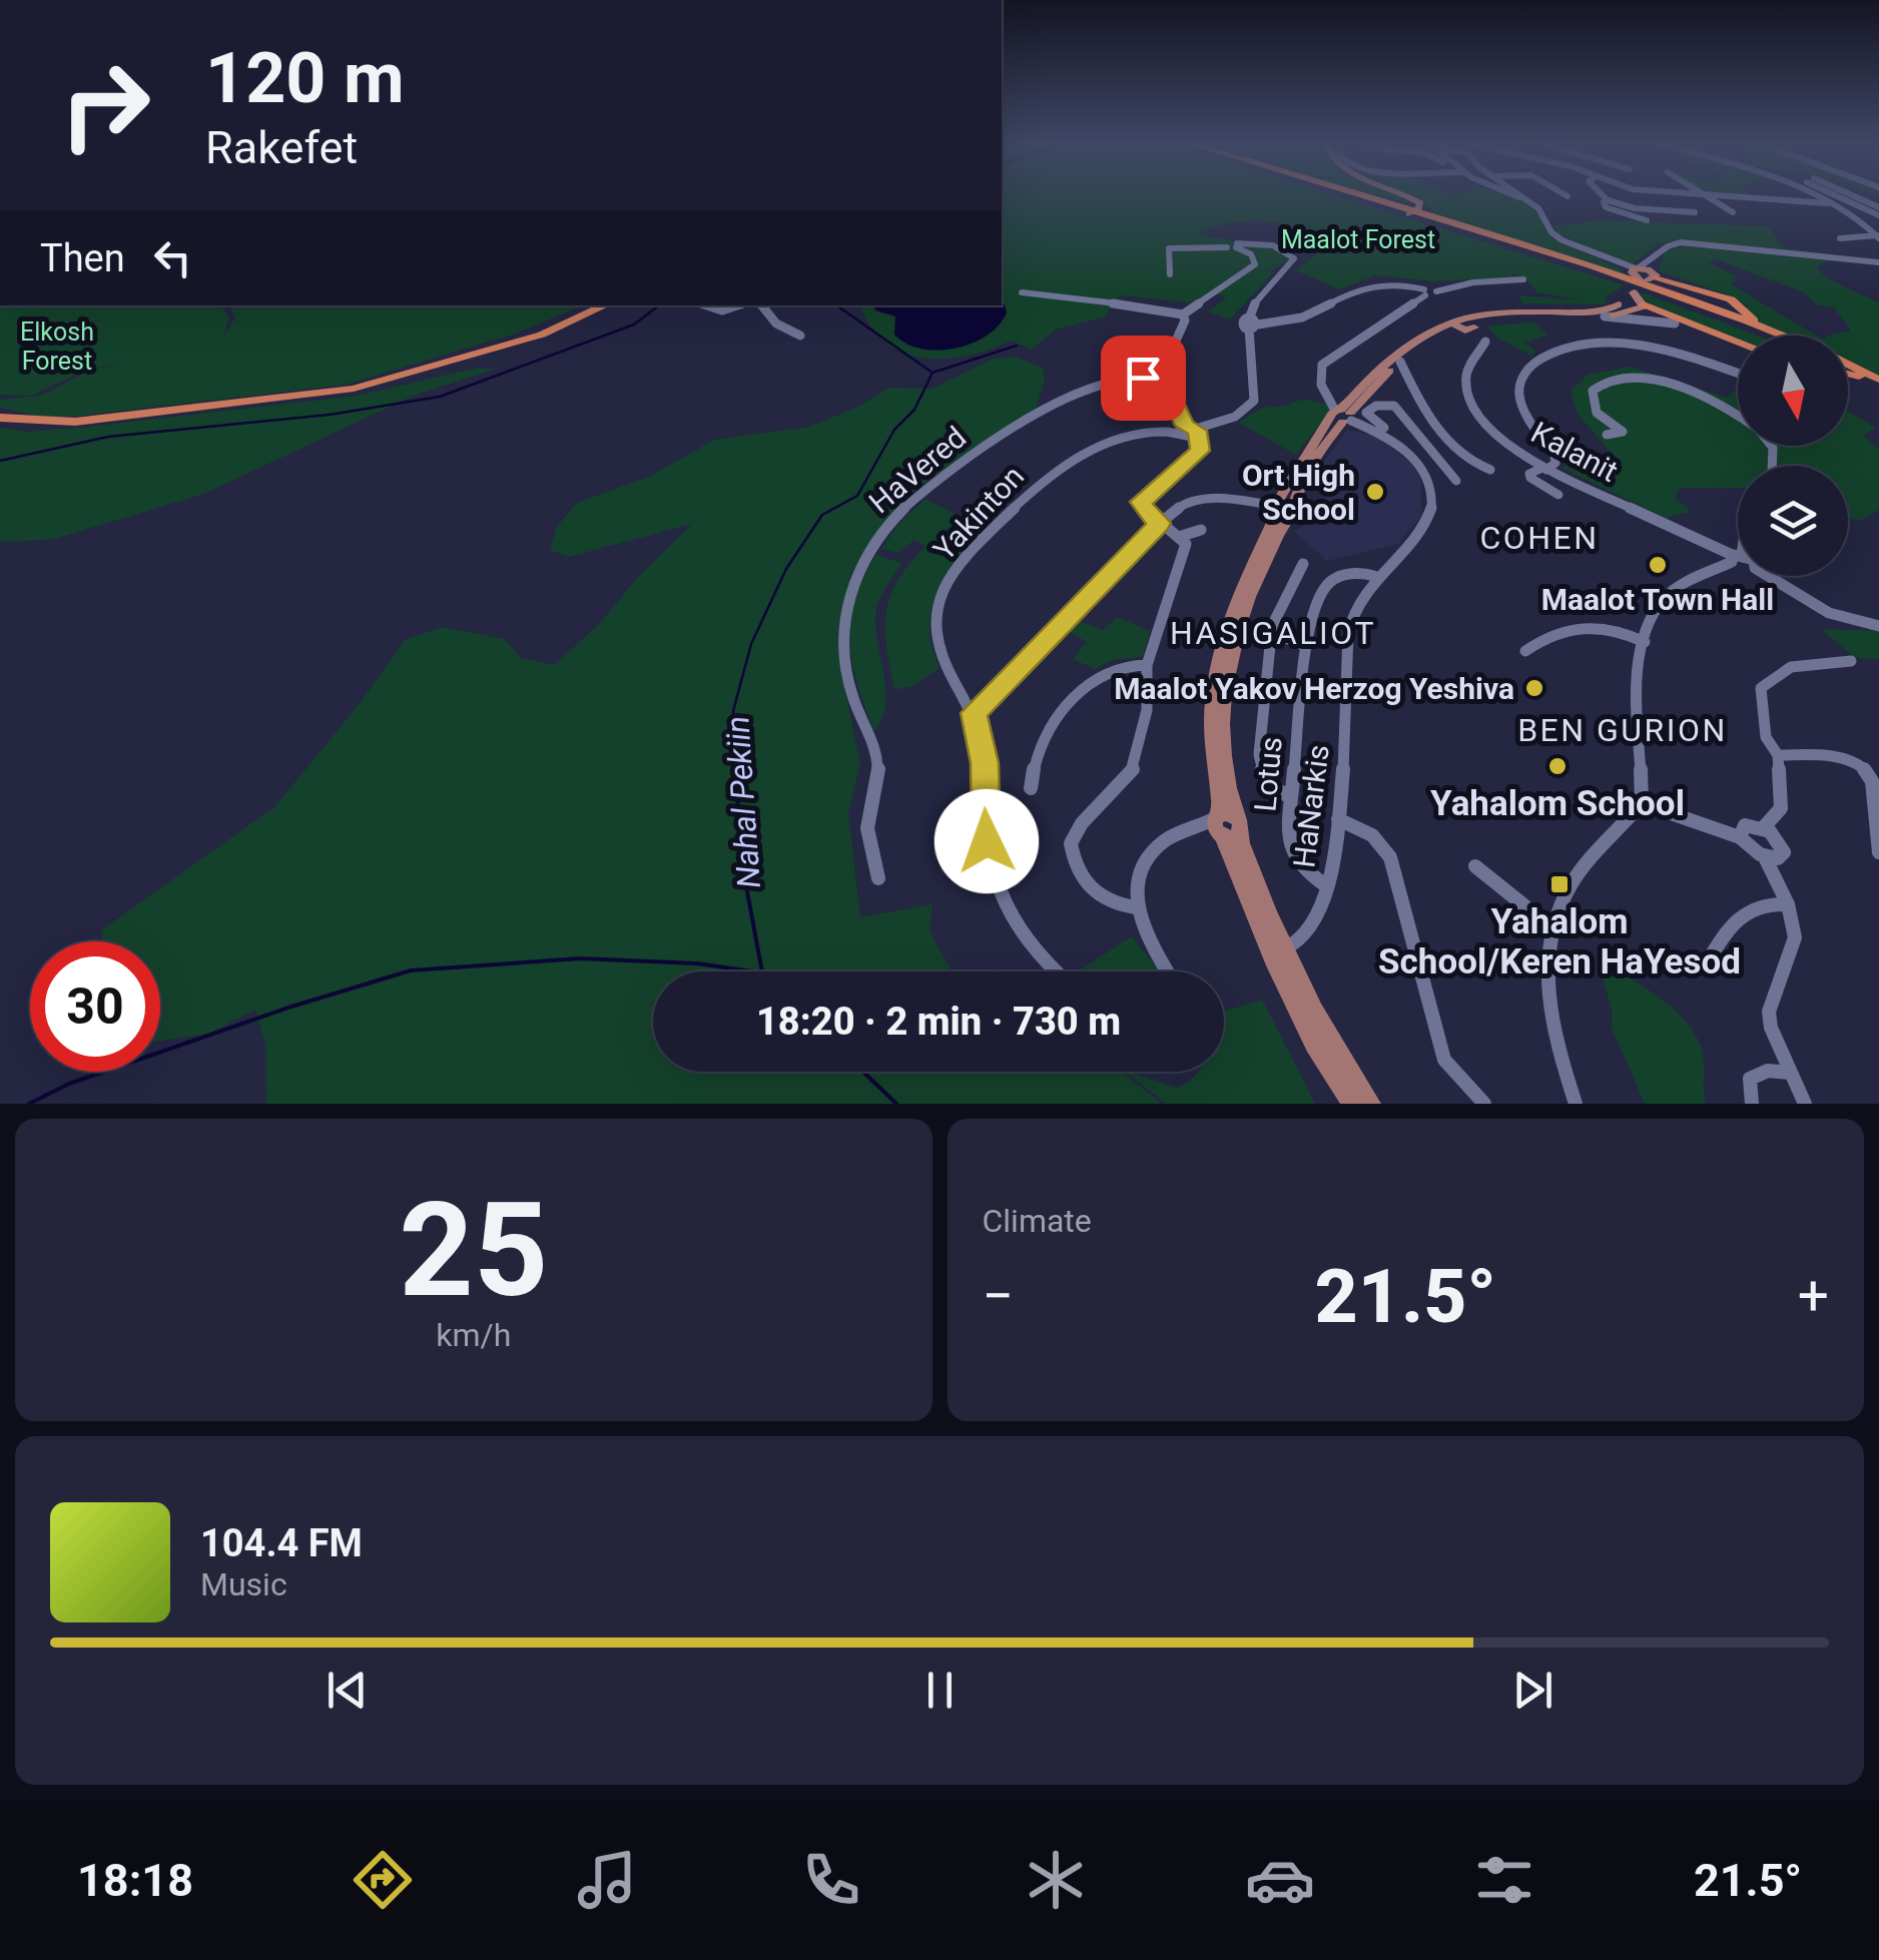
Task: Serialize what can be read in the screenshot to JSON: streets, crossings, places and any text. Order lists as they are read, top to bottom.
{
  "streets": {
    "street": [
      "Kalanit",
      "HaVered",
      "Yakinton",
      "Lotus",
      "HaNarkis"
    ]
  },
  "crossings": [
    ["Lotus", "HaNarkis"]
  ],
  "districts": ["COHEN", "HASIGALIOT", "BEN GURION"],
  "water": ["Nahal Pekiin"],
  "parks": ["Maalot Forest", "Elkosh Forest"],
  "places": {
    "other": [
      "Ort High School",
      "Maalot Town Hall",
      "Maalot Yakov Herzog Yeshiva",
      "Yahalom School"
    ],
    "transit": ["Yahalom School/Keren HaYesod"]
  },
  "north": "bottom",
  "page": {
    "turn": ["120 m", "Rakefet"],
    "then": "Then",
    "limit": "30",
    "trip": "18:20 · 2 min · 730 m",
    "tile": [
      ["25", "km/h"],
      "Climate"
    ],
    "heat": ["−", "21.5°", "+"],
    "song": ["104.4 FM", "Music"],
    "tabs": ["18:18", "21.5°"]
  }
}
